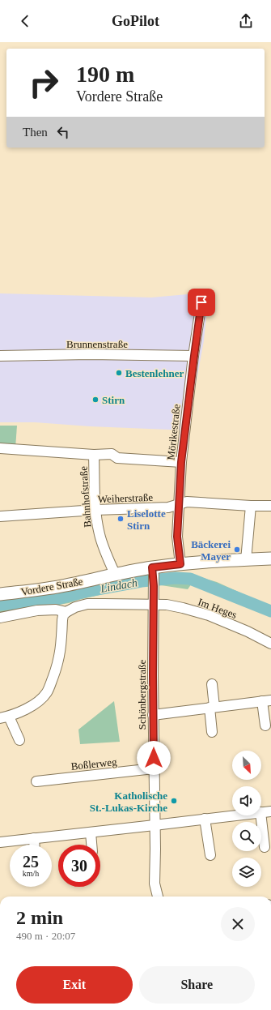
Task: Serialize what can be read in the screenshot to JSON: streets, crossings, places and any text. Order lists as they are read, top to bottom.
{
  "streets": {
    "main road": ["Vordere Straße"],
    "street": [
      "Brunnenstraße",
      "Mörikestraße",
      "Bahnhofstraße",
      "Weiherstraße",
      "Im Heges",
      "Schönbergstraße",
      "Boßlerweg"
    ]
  },
  "crossings": [
    ["Brunnenstraße", "Mörikestraße"],
    ["Mörikestraße", "Weiherstraße"],
    ["Mörikestraße", "Vordere Straße"],
    ["Bahnhofstraße", "Weiherstraße"],
    ["Bahnhofstraße", "Vordere Straße"],
    ["Vordere Straße", "Schönbergstraße"],
    ["Im Heges", "Schönbergstraße"],
    ["Schönbergstraße", "Boßlerweg"]
  ],
  "water": ["Lindach"],
  "places": [
    "Bestenlehner",
    "Stirn",
    "Liselotte Stirn",
    "Bäckerei Mayer",
    "Katholische St.-Lukas-Kirche"
  ],
  "north": "bottom right",
  "page": {
    "header": "GoPilot",
    "turn": ["190 m", "Vordere Straße"],
    "then": "Then",
    "speed": "25 km/h",
    "limit": "30",
    "heading": ["2 min", "490 m · 20:07"],
    "buttons": ["Exit", "Share"]
  }
}
